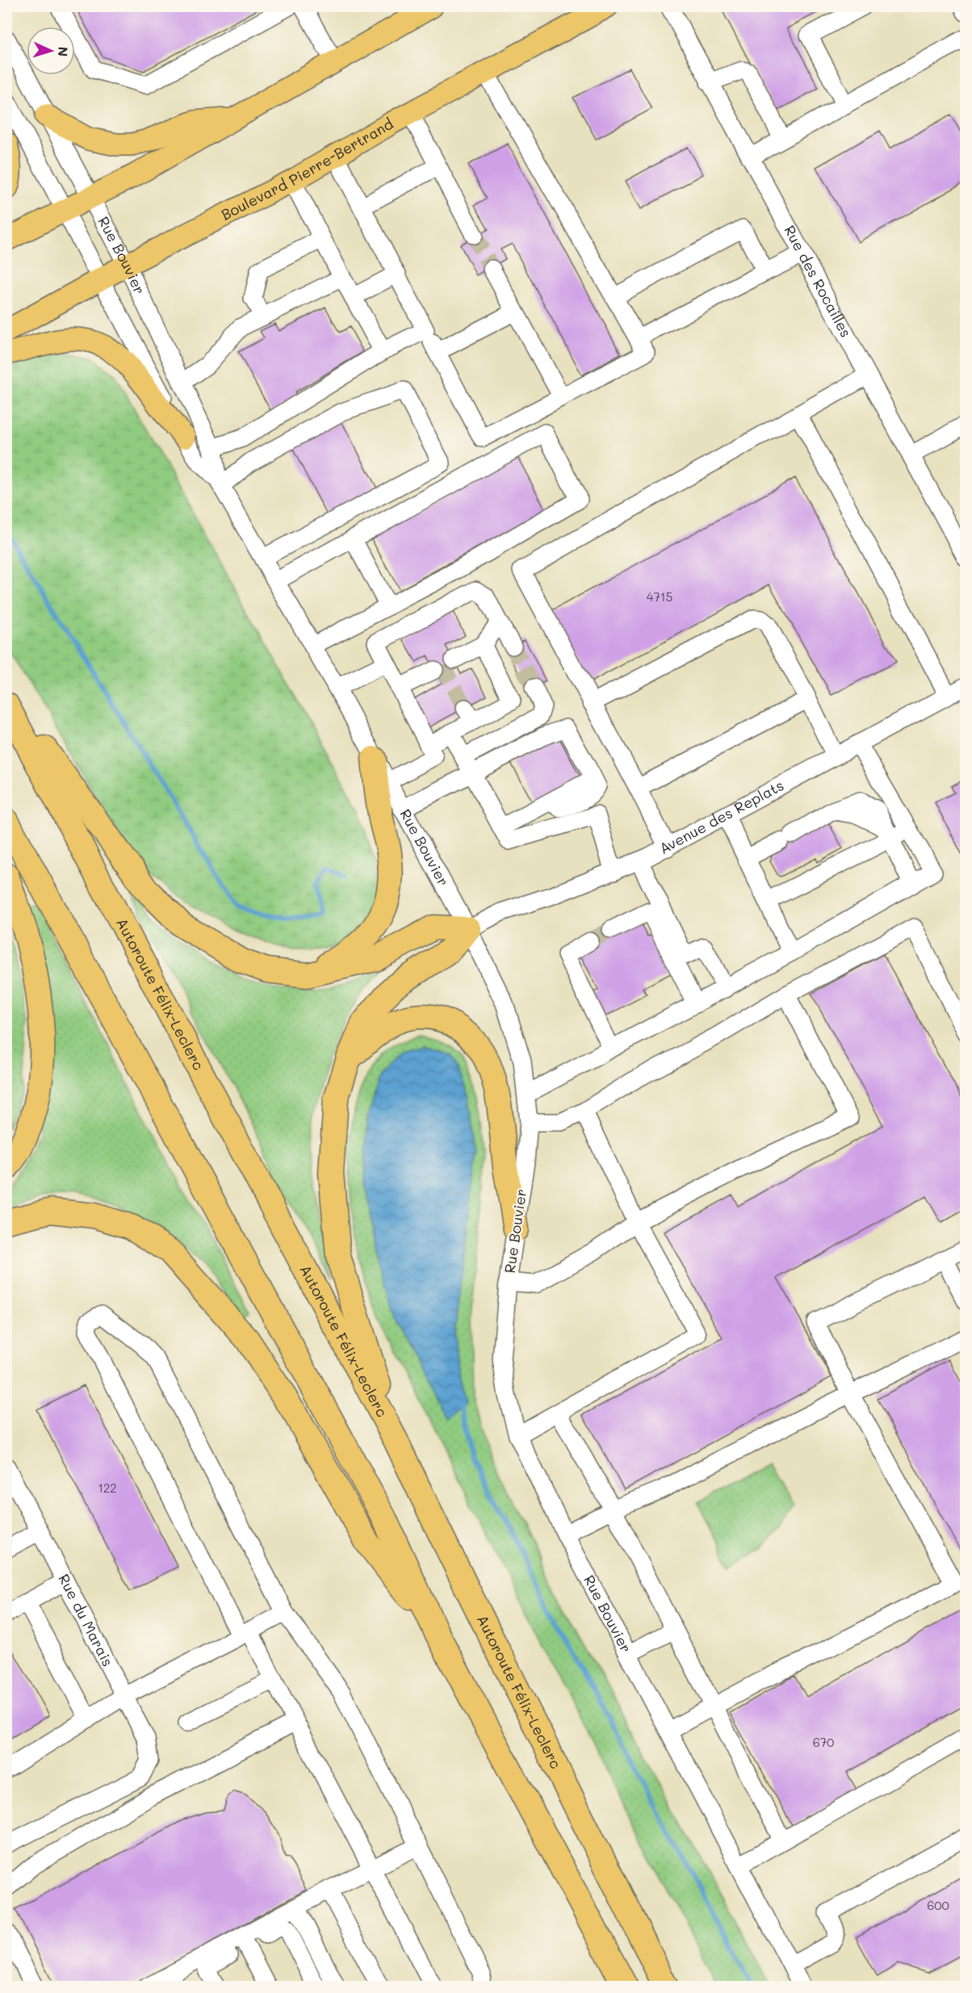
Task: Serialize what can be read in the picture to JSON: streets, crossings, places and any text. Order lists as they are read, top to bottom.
{
  "streets": {
    "highway": ["Autoroute Félix-Leclerc"],
    "main road": ["Boulevard Pierre-Bertrand"],
    "street": [
      "Rue Bouvier",
      "Rue des Rocailles",
      "Avenue des Replats",
      "Rue du Marais"
    ]
  },
  "crossings": [
    ["Boulevard Pierre-Bertrand", "Rue Bouvier"],
    ["Rue Bouvier", "Avenue des Replats"]
  ],
  "house_numbers": [
    "4715",
    "122",
    "670",
    "600"
  ],
  "north": "right"
}
